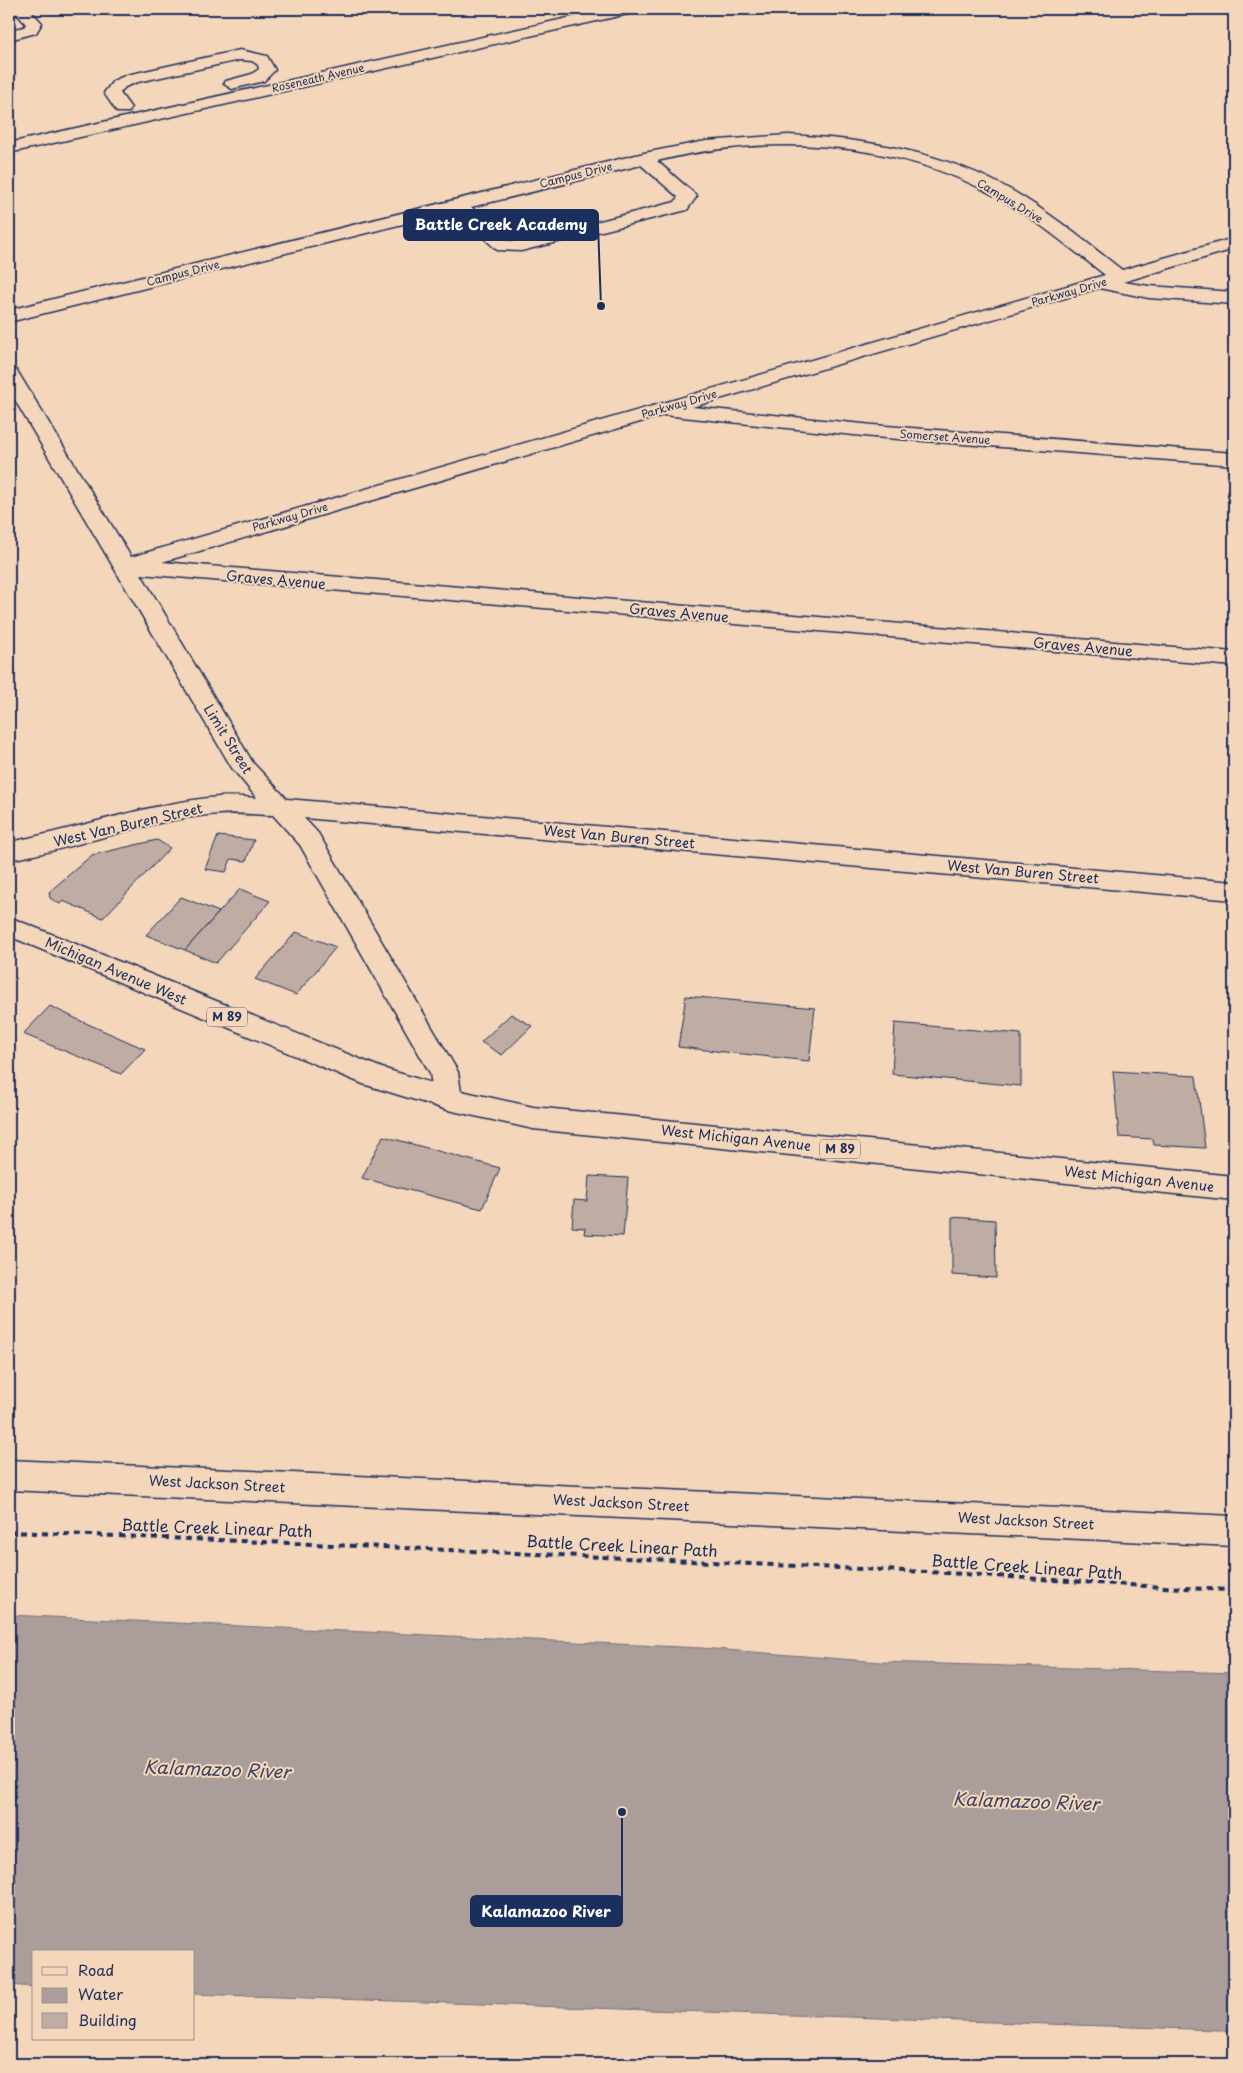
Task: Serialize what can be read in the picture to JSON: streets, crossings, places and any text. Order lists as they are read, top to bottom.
{
  "streets": {
    "main road": [
      "Roseneath Avenue",
      "Campus Drive",
      "Parkway Drive",
      "Somerset Avenue",
      "Graves Avenue",
      "Limit Street",
      "West Van Buren Street",
      "Michigan Avenue West",
      "M 89",
      "West Michigan Avenue",
      "West Jackson Street"
    ],
    "path": ["Battle Creek Linear Path"]
  },
  "crossings": [
    ["Campus Drive", "Parkway Drive"],
    ["Parkway Drive", "Somerset Avenue"],
    ["Parkway Drive", "Graves Avenue"],
    ["Parkway Drive", "Limit Street"],
    ["Graves Avenue", "Limit Street"],
    ["Limit Street", "West Van Buren Street"],
    ["Limit Street", "Michigan Avenue West"],
    ["Limit Street", "West Michigan Avenue"],
    ["Michigan Avenue West", "West Michigan Avenue"]
  ],
  "water": ["Kalamazoo River"],
  "places": ["Battle Creek Academy", "Kalamazoo River"],
  "legend": ["Road", "Water", "Building"]
}
